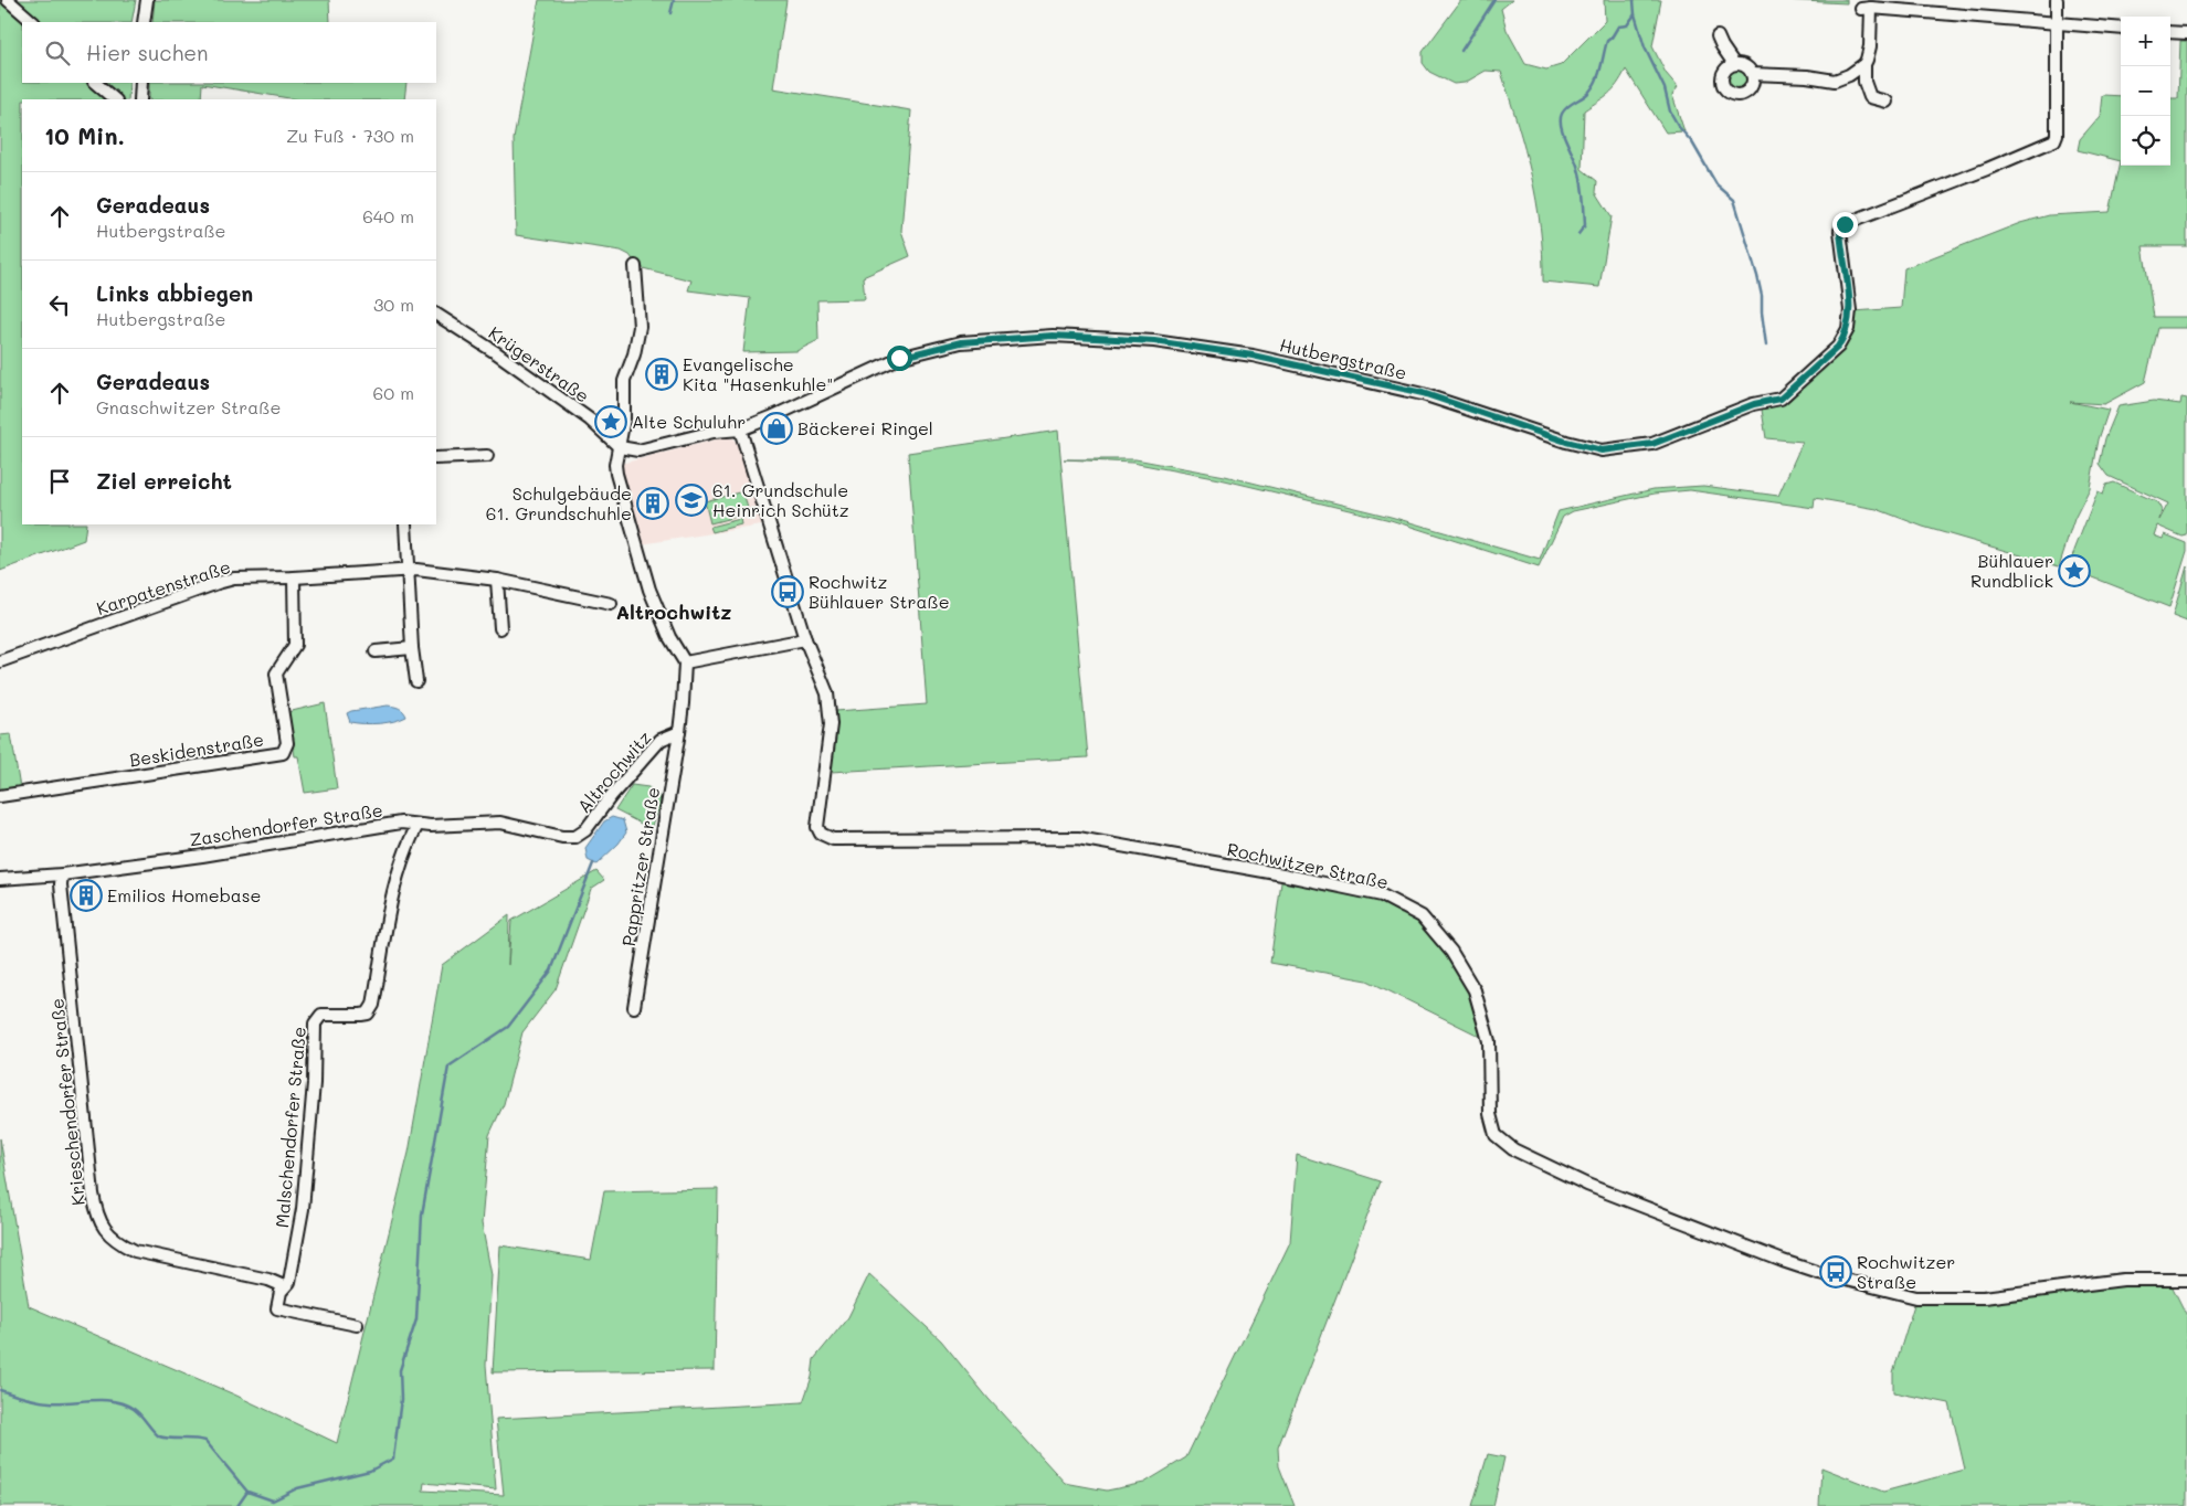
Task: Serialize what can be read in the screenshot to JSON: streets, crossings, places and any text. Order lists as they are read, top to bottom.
{
  "streets": {
    "street": [
      "Hutbergstraße",
      "Krügerstraße",
      "Karpatenstraße",
      "Beskidenstraße",
      "Altrochwitz",
      "Zaschendorfer Straße",
      "Rochwitzer Straße",
      "Pappritzer Straße",
      "Krieschendorfer Straße",
      "Malschendorfer Straße"
    ]
  },
  "crossings": [
    ["Hutbergstraße", "Krügerstraße"],
    ["Karpatenstraße", "Beskidenstraße"],
    ["Altrochwitz", "Zaschendorfer Straße"],
    ["Altrochwitz", "Pappritzer Straße"],
    ["Zaschendorfer Straße", "Krieschendorfer Straße"],
    ["Zaschendorfer Straße", "Malschendorfer Straße"],
    ["Krieschendorfer Straße", "Malschendorfer Straße"]
  ],
  "districts": ["Altrochwitz"],
  "places": {
    "building": ["Evangelische Kita \"Hasenkuhle\"", "Schulgebäude 61. Grundschuhle", "Emilios Homebase"],
    "place": ["Alte Schuluhr", "Bühlauer Rundblick"],
    "shop": ["Bäckerei Ringel"],
    "school or university": ["61. Grundschule Heinrich Schütz"],
    "bus stop": ["Rochwitz Bühlauer Straße", "Rochwitzer Straße"]
  },
  "page": {
    "map_buttons": ["+", "−"],
    "search": "Hier suchen",
    "heading": ["10 Min.", "Zu Fuß · 730 m"],
    "list": [
      ["Geradeaus", "Hutbergstraße", "640 m"],
      ["Links abbiegen", "Hutbergstraße", "30 m"],
      ["Geradeaus", "Gnaschwitzer Straße", "60 m"],
      "Ziel erreicht"
    ]
  }
}
